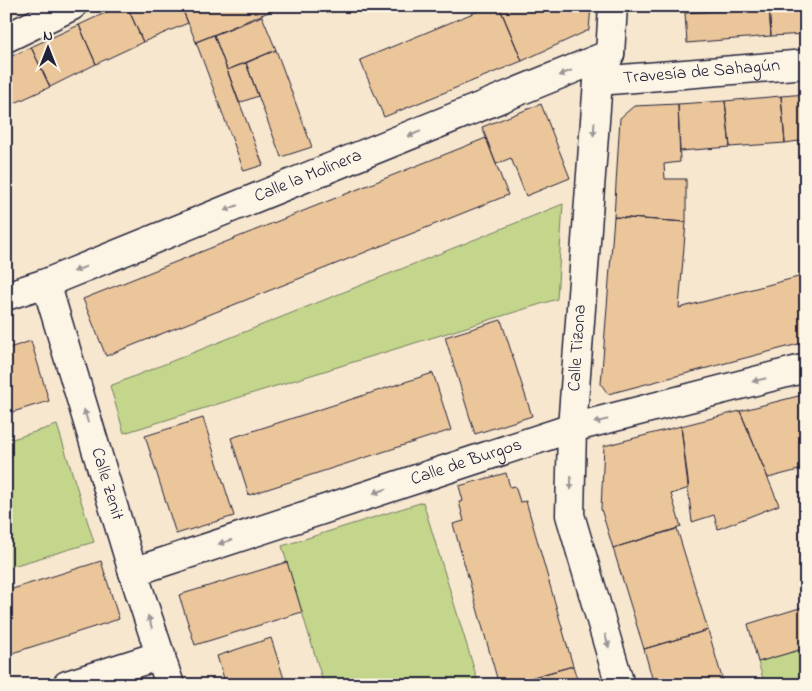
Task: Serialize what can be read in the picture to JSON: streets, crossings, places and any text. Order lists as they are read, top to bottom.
{
  "streets": {
    "street": [
      "Travesía de Sahagún",
      "Calle la Molinera",
      "Calle Tizona",
      "Calle de Burgos",
      "Calle Zenit"
    ]
  },
  "crossings": [
    ["Travesía de Sahagún", "Calle Tizona"],
    ["Calle la Molinera", "Calle Tizona"],
    ["Calle la Molinera", "Calle Zenit"],
    ["Calle Tizona", "Calle de Burgos"],
    ["Calle de Burgos", "Calle Zenit"]
  ],
  "one_way": [
    "Calle la Molinera",
    "Calle Tizona",
    "Calle de Burgos",
    "Calle Zenit"
  ],
  "north": "top"
}
